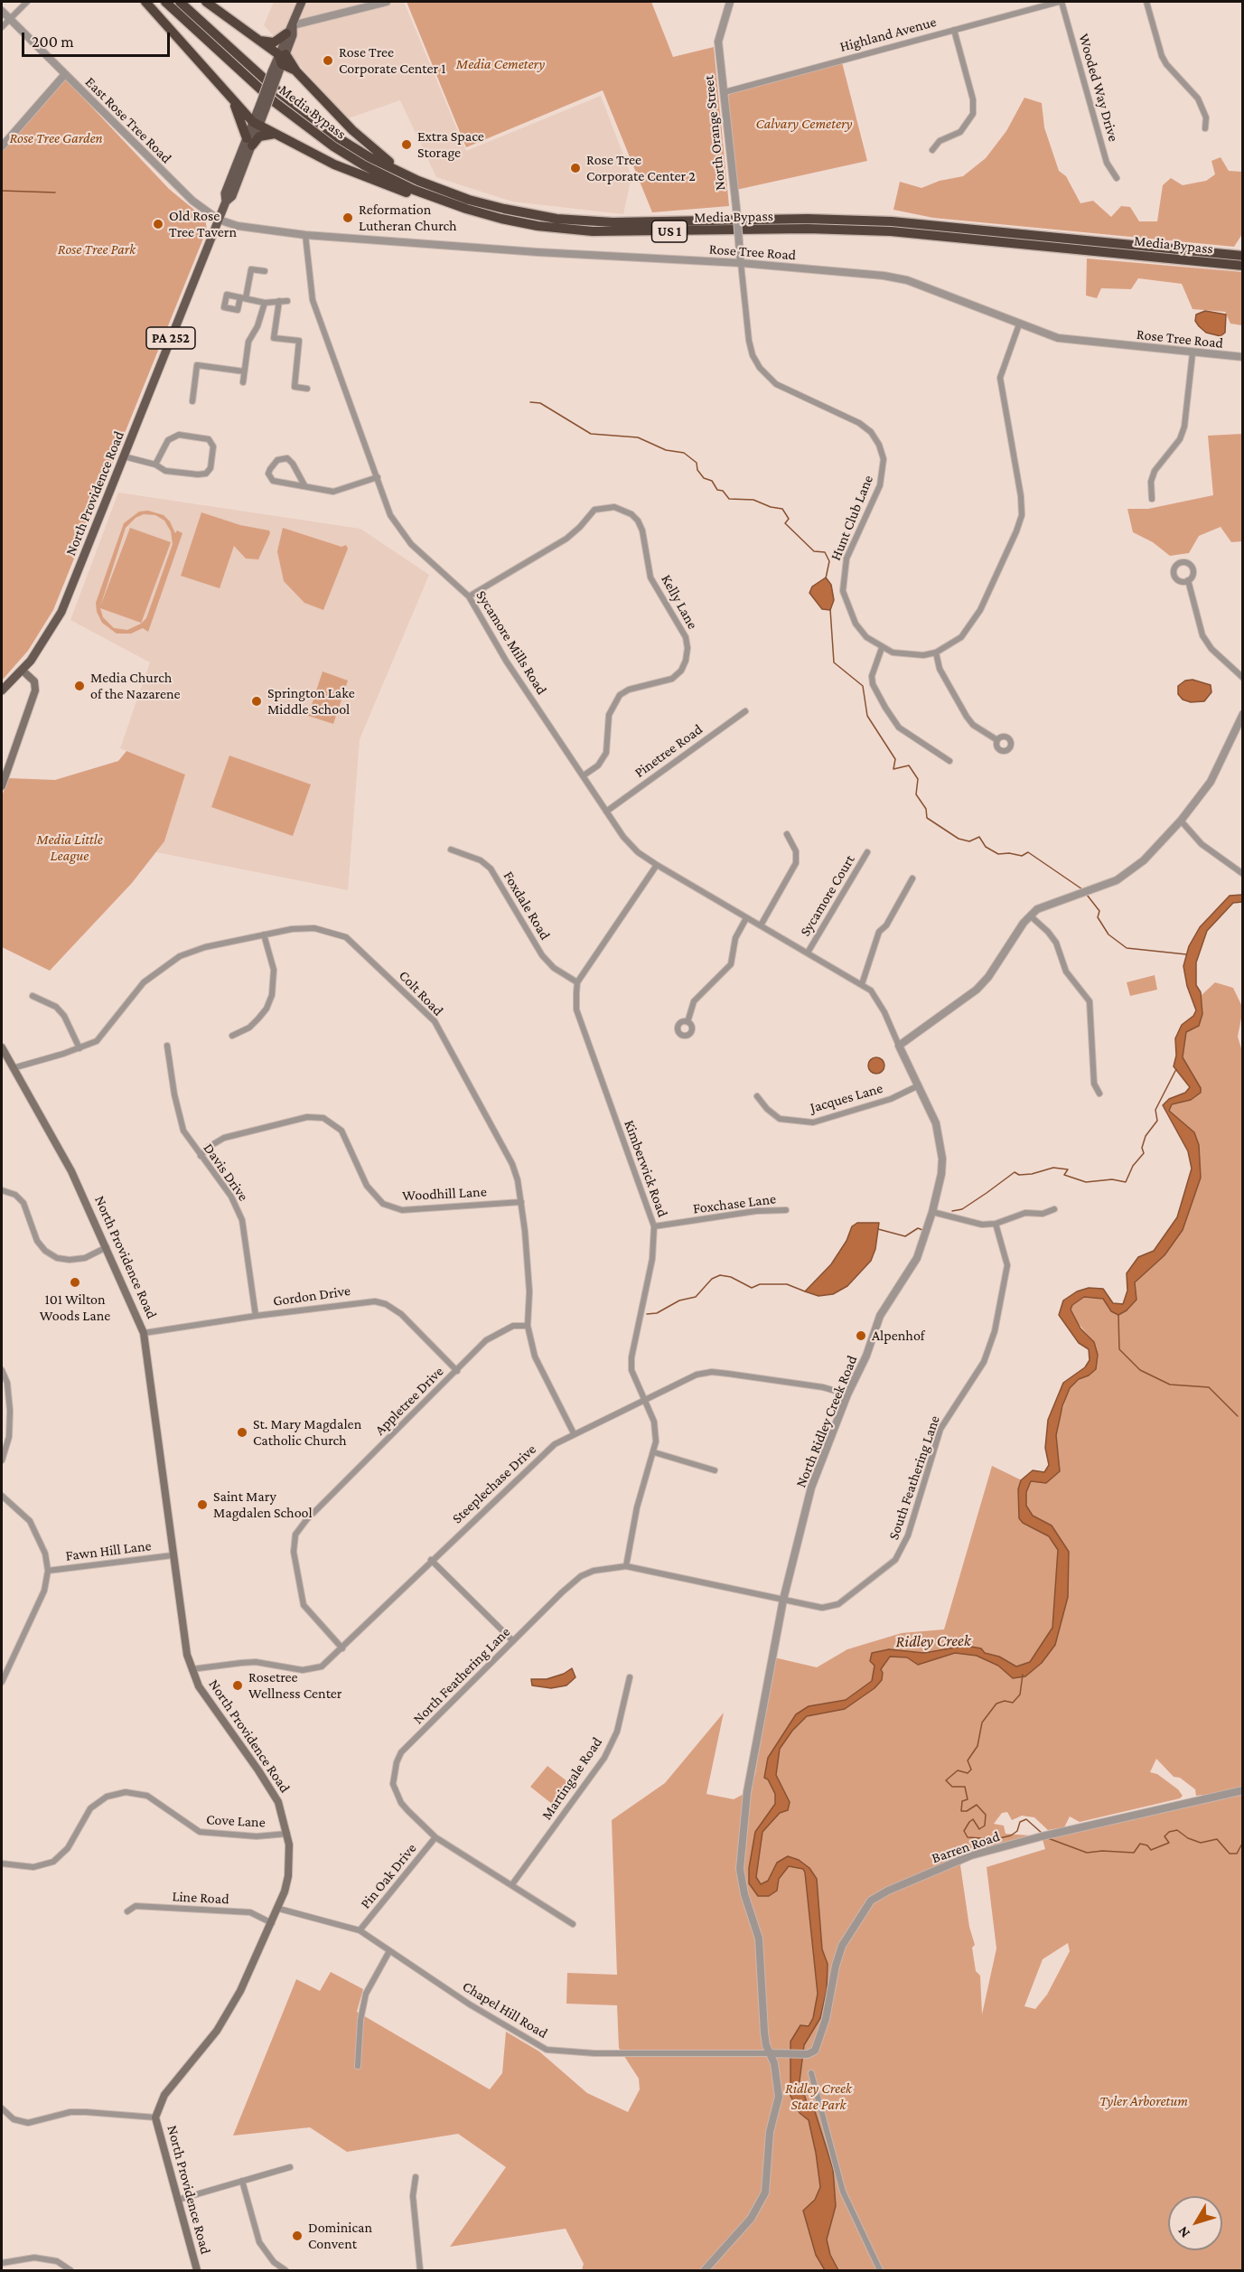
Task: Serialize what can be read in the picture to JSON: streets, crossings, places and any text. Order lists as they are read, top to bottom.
{
  "streets": {
    "highway": ["Media Bypass", "US 1"],
    "main road": ["PA 252", "North Providence Road"],
    "street": [
      "Highland Avenue",
      "Wooded Way Drive",
      "East Rose Tree Road",
      "North Orange Street",
      "Rose Tree Road",
      "Hunt Club Lane",
      "Kelly Lane",
      "Sycamore Mills Road",
      "Pinetree Road",
      "Sycamore Court",
      "Foxdale Road",
      "Colt Road",
      "Jacques Lane",
      "Kimberwick Road",
      "Davis Drive",
      "Woodhill Lane",
      "Foxchase Lane",
      "Gordon Drive",
      "Appletree Drive",
      "North Ridley Creek Road",
      "South Feathering Lane",
      "Steeplechase Drive",
      "Fawn Hill Lane",
      "North Feathering Lane",
      "Martingale Road",
      "Cove Lane",
      "Barren Road",
      "Pin Oak Drive",
      "Line Road",
      "Chapel Hill Road"
    ]
  },
  "crossings": [
    ["Highland Avenue", "Wooded Way Drive"],
    ["Highland Avenue", "North Orange Street"],
    ["East Rose Tree Road", "Rose Tree Road"],
    ["East Rose Tree Road", "North Providence Road"],
    ["North Orange Street", "Rose Tree Road"],
    ["North Orange Street", "Hunt Club Lane"],
    ["Rose Tree Road", "North Providence Road"],
    ["Rose Tree Road", "Hunt Club Lane"],
    ["Rose Tree Road", "Sycamore Mills Road"],
    ["PA 252", "North Providence Road"],
    ["North Providence Road", "Colt Road"],
    ["North Providence Road", "Gordon Drive"],
    ["North Providence Road", "Steeplechase Drive"],
    ["North Providence Road", "Fawn Hill Lane"],
    ["North Providence Road", "Cove Lane"],
    ["North Providence Road", "Line Road"],
    ["North Providence Road", "Chapel Hill Road"],
    ["Kelly Lane", "Sycamore Mills Road"],
    ["Sycamore Mills Road", "Pinetree Road"],
    ["Sycamore Mills Road", "Sycamore Court"],
    ["Sycamore Mills Road", "North Ridley Creek Road"],
    ["Foxdale Road", "Kimberwick Road"],
    ["Colt Road", "Woodhill Lane"],
    ["Colt Road", "Appletree Drive"],
    ["Colt Road", "Steeplechase Drive"],
    ["Jacques Lane", "North Ridley Creek Road"],
    ["Kimberwick Road", "Foxchase Lane"],
    ["Kimberwick Road", "Steeplechase Drive"],
    ["Kimberwick Road", "North Feathering Lane"],
    ["Davis Drive", "Woodhill Lane"],
    ["Davis Drive", "Gordon Drive"],
    ["Gordon Drive", "Appletree Drive"],
    ["Appletree Drive", "Steeplechase Drive"],
    ["North Ridley Creek Road", "South Feathering Lane"],
    ["North Ridley Creek Road", "Steeplechase Drive"],
    ["North Ridley Creek Road", "North Feathering Lane"],
    ["North Ridley Creek Road", "Chapel Hill Road"],
    ["South Feathering Lane", "North Feathering Lane"],
    ["North Feathering Lane", "Martingale Road"],
    ["North Feathering Lane", "Pin Oak Drive"],
    ["Barren Road", "Chapel Hill Road"],
    ["Pin Oak Drive", "Chapel Hill Road"]
  ],
  "water": ["Ridley Creek"],
  "parks": [
    "Media Cemetery",
    "Calvary Cemetery",
    "Rose Tree Garden",
    "Rose Tree Park",
    "Media Little League",
    "Ridley Creek State Park",
    "Tyler Arboretum"
  ],
  "places": [
    "Rose Tree Corporate Center 1",
    "Extra Space Storage",
    "Rose Tree Corporate Center 2",
    "Reformation Lutheran Church",
    "Old Rose Tree Tavern",
    "Media Church of the Nazarene",
    "Springton Lake Middle School",
    "101 Wilton Woods Lane",
    "Alpenhof",
    "St. Mary Magdalen Catholic Church",
    "Saint Mary Magdalen School",
    "Rosetree Wellness Center",
    "Dominican Convent"
  ],
  "scale_bar": "200 m",
  "north": "bottom left"
}
